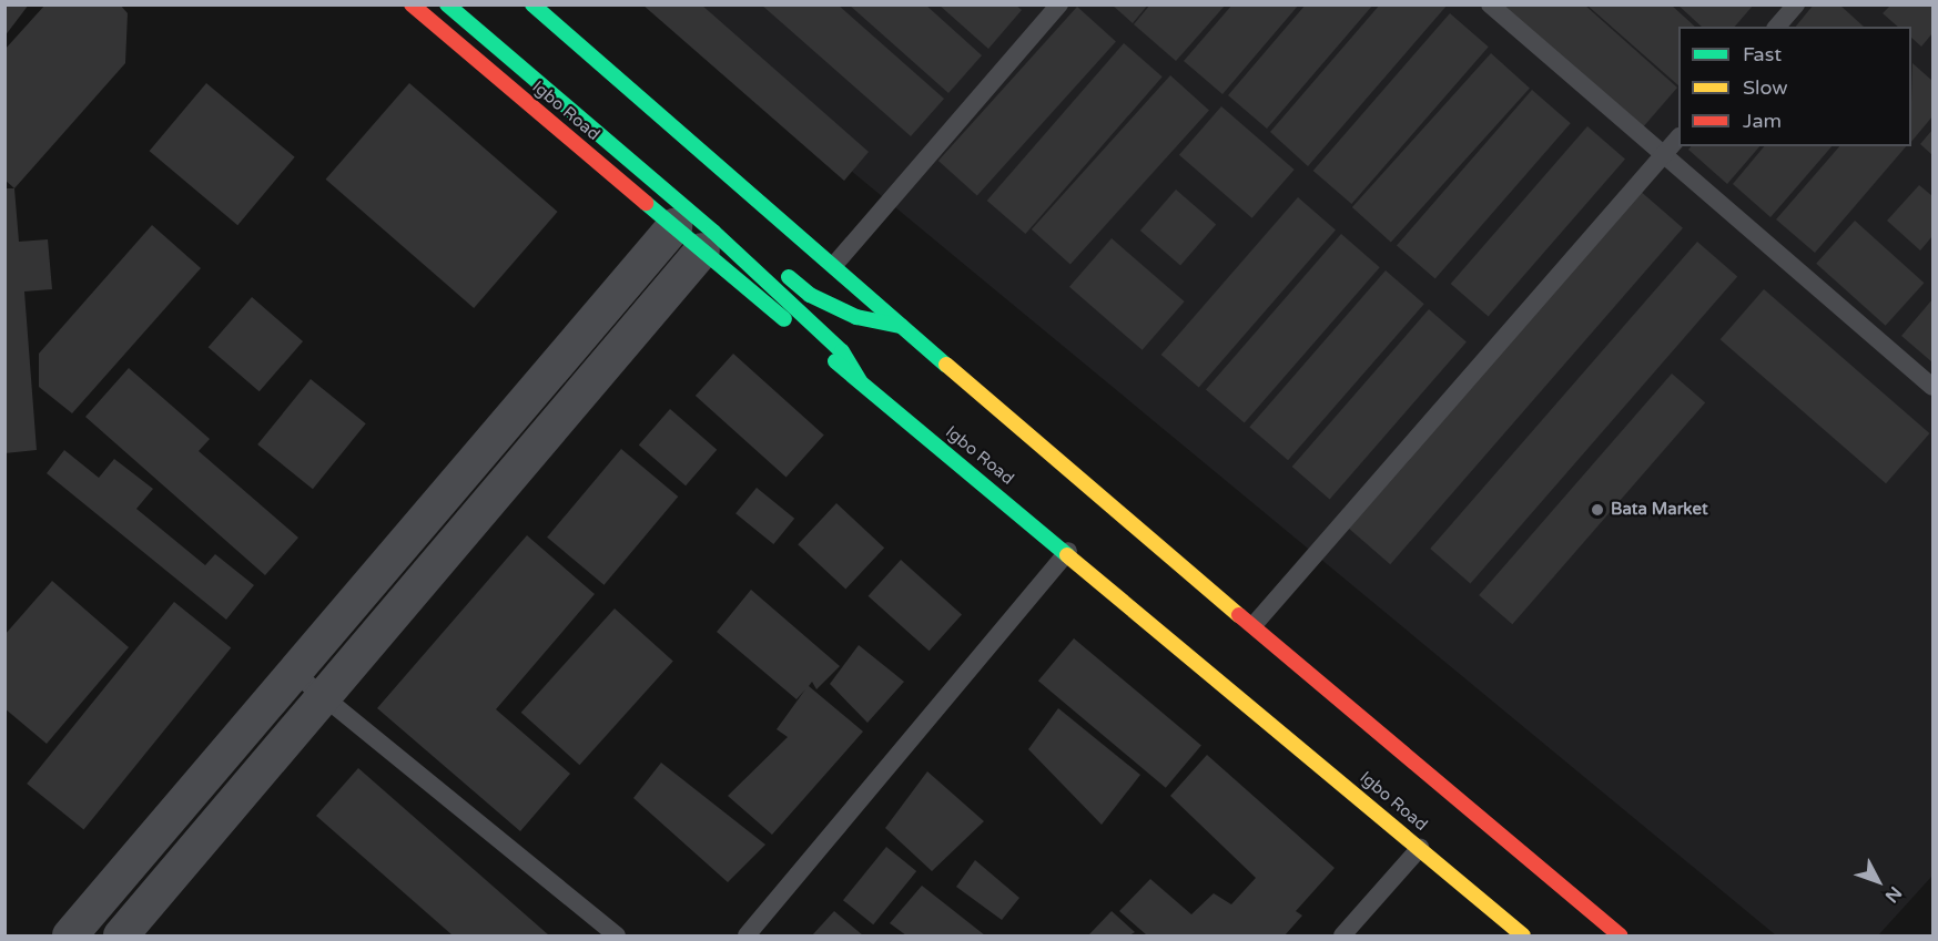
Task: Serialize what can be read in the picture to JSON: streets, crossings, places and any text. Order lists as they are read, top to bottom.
{
  "streets": {
    "street": ["Igbo Road"]
  },
  "places": ["Bata Market"],
  "legend": ["Fast", "Slow", "Jam"],
  "north": "bottom right"
}
